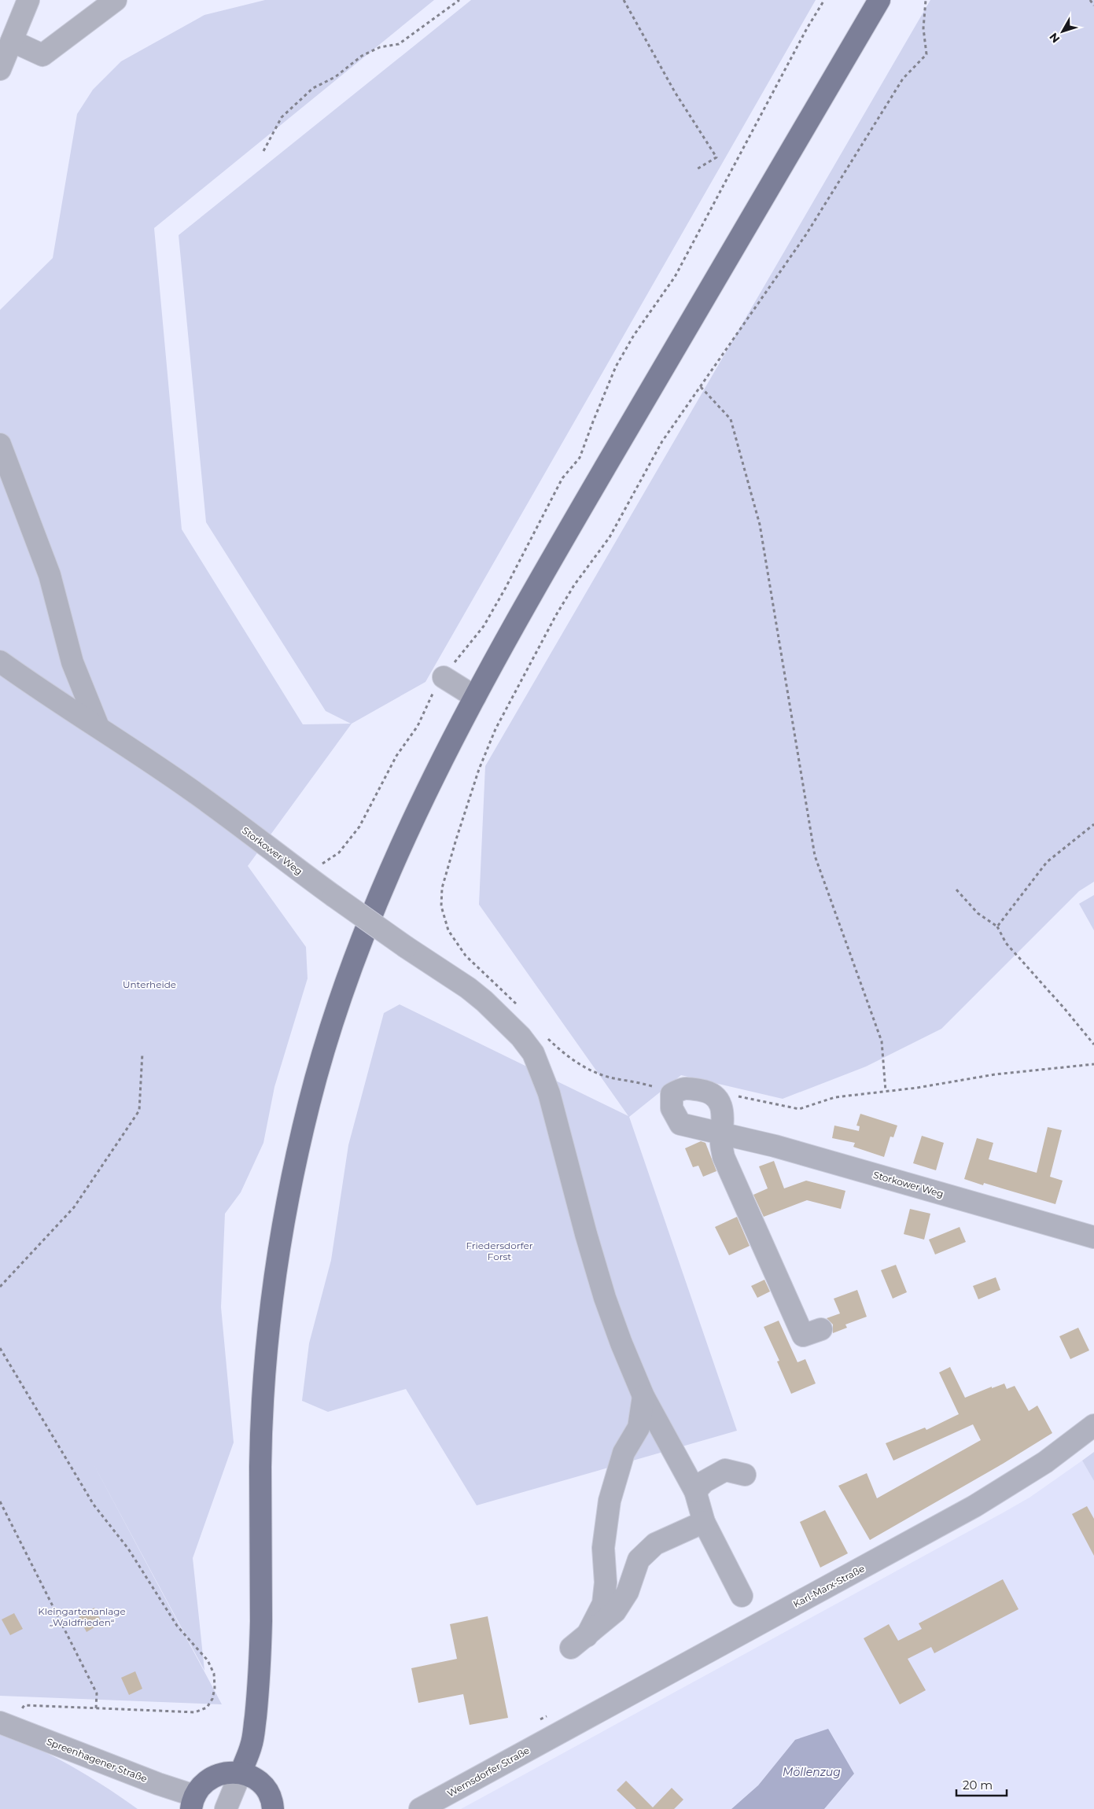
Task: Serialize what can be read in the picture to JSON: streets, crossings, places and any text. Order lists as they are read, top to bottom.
{
  "streets": {
    "street": [
      "Storkower Weg",
      "Karl-Marx-Straße",
      "Spreenhagener Straße",
      "Wernsdorfer Straße"
    ]
  },
  "crossings": [
    ["Karl-Marx-Straße", "Wernsdorfer Straße"]
  ],
  "water": ["Möllenzug"],
  "parks": ["Unterheide", "Friedersdorfer Forst", "Kleingartenanlage „Waldfrieden“"],
  "scale_bar": "20 m",
  "north": "bottom left"
}
